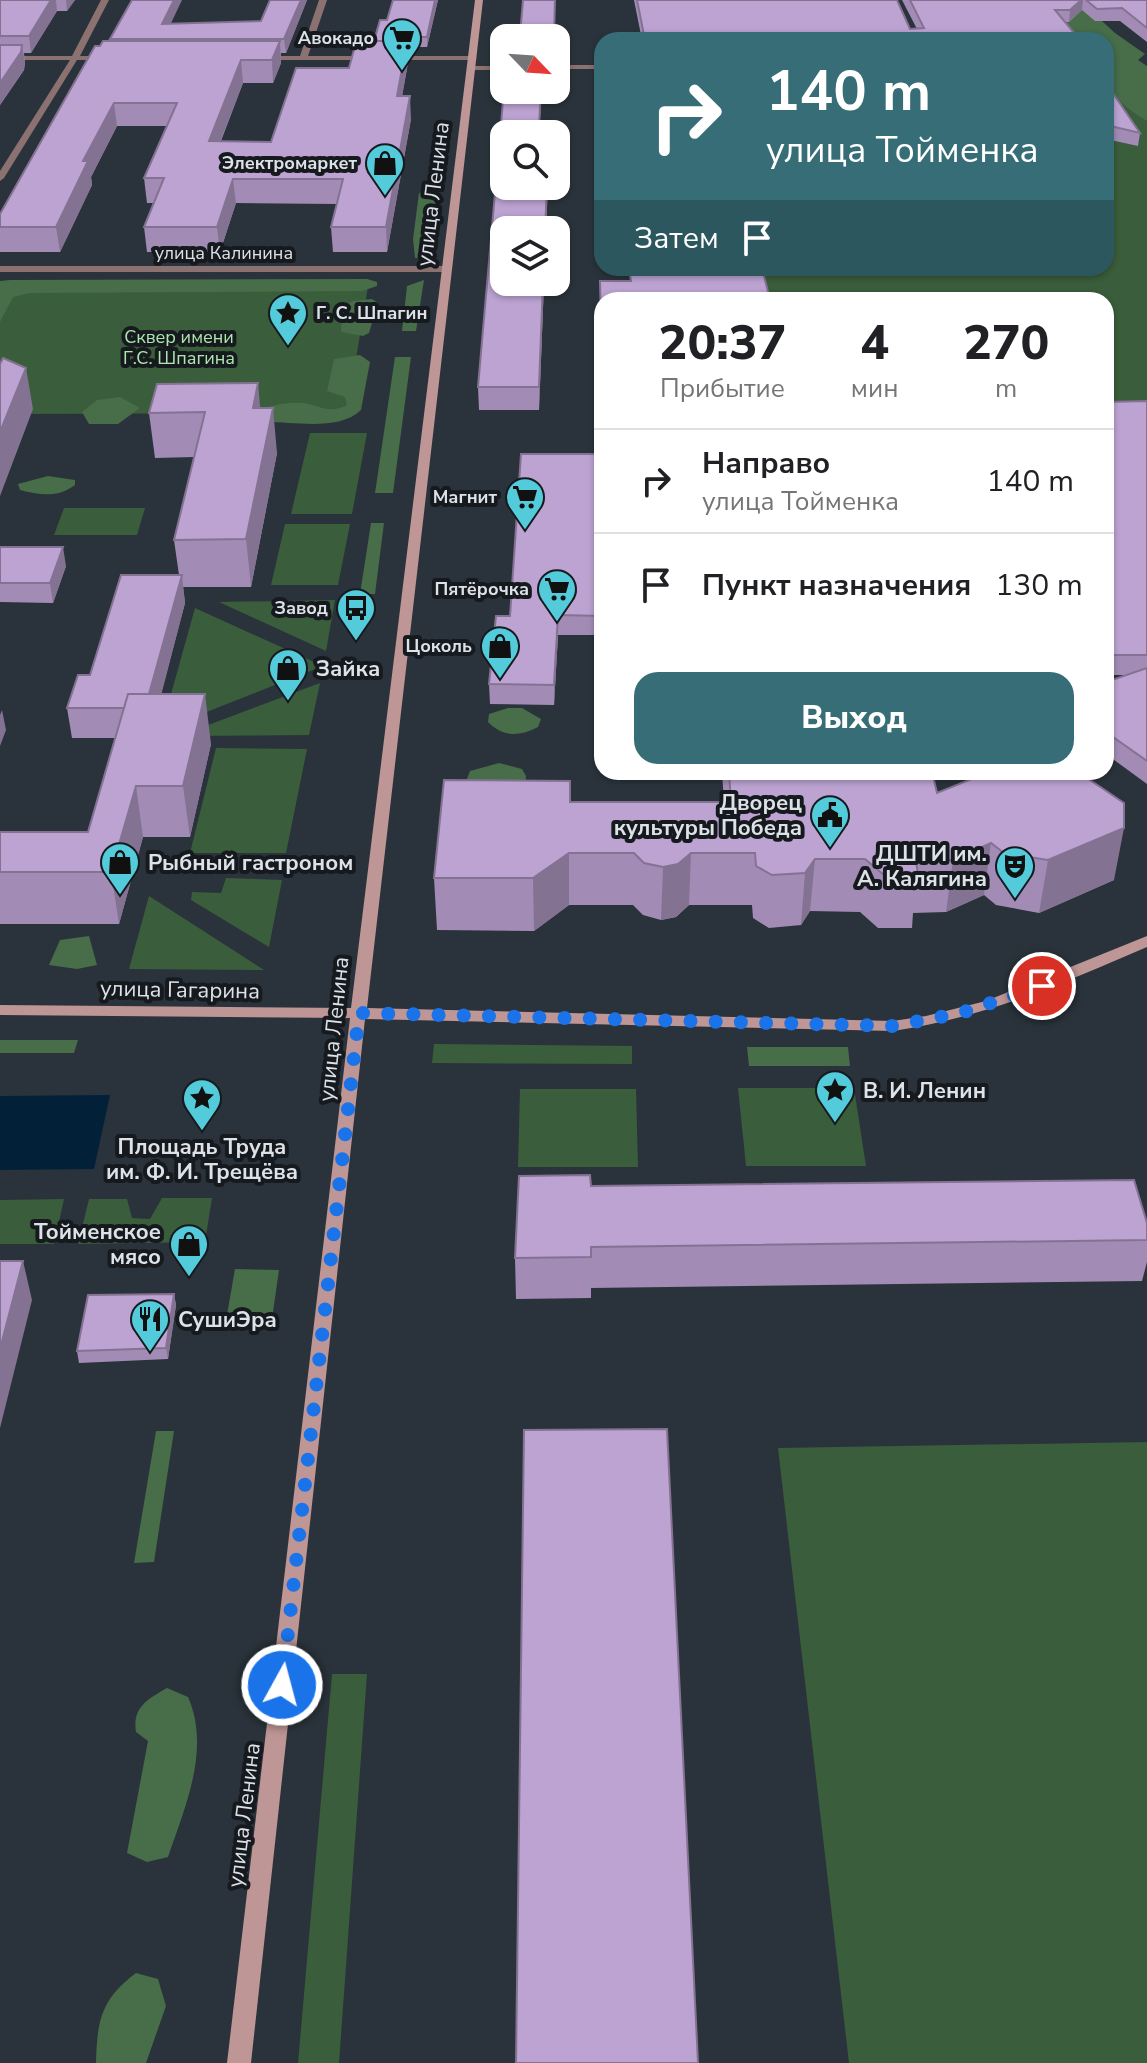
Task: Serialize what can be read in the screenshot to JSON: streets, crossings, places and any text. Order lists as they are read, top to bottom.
{
  "streets": {
    "street": ["улица Ленина", "улица Калинина", "улица Гагарина"]
  },
  "crossings": [
    ["улица Ленина", "улица Калинина"],
    ["улица Ленина", "улица Гагарина"]
  ],
  "parks": ["Сквер имени Г.С. Шпагина"],
  "places": {
    "supermarket": ["Авокадо", "Магнит", "Пятёрочка"],
    "shop": [
      "Электромаркет",
      "Цоколь",
      "Зайка",
      "Рыбный гастроном",
      "Тойменское мясо"
    ],
    "place": ["Г. С. Шпагин", "В. И. Ленин", "Площадь Труда им. Ф. И. Трещёва"],
    "bus stop": ["Завод"],
    "public building": ["Дворец культуры Победа"],
    "theatre": ["ДШТИ им. А. Калягина"],
    "restaurant": ["СушиЭра"]
  },
  "north": "bottom right",
  "page": {
    "turn": ["140 m", "улица Тойменка"],
    "then": "Затем",
    "eta": [
      "20:37",
      "Прибытие",
      "4",
      "мин",
      "270",
      "m"
    ],
    "list": [
      {
        "name": "Направо",
        "note": "улица Тойменка",
        "value": "140 m"
      },
      {
        "name": "Пункт назначения",
        "value": "130 m"
      }
    ],
    "buttons": "Выход"
  }
}
